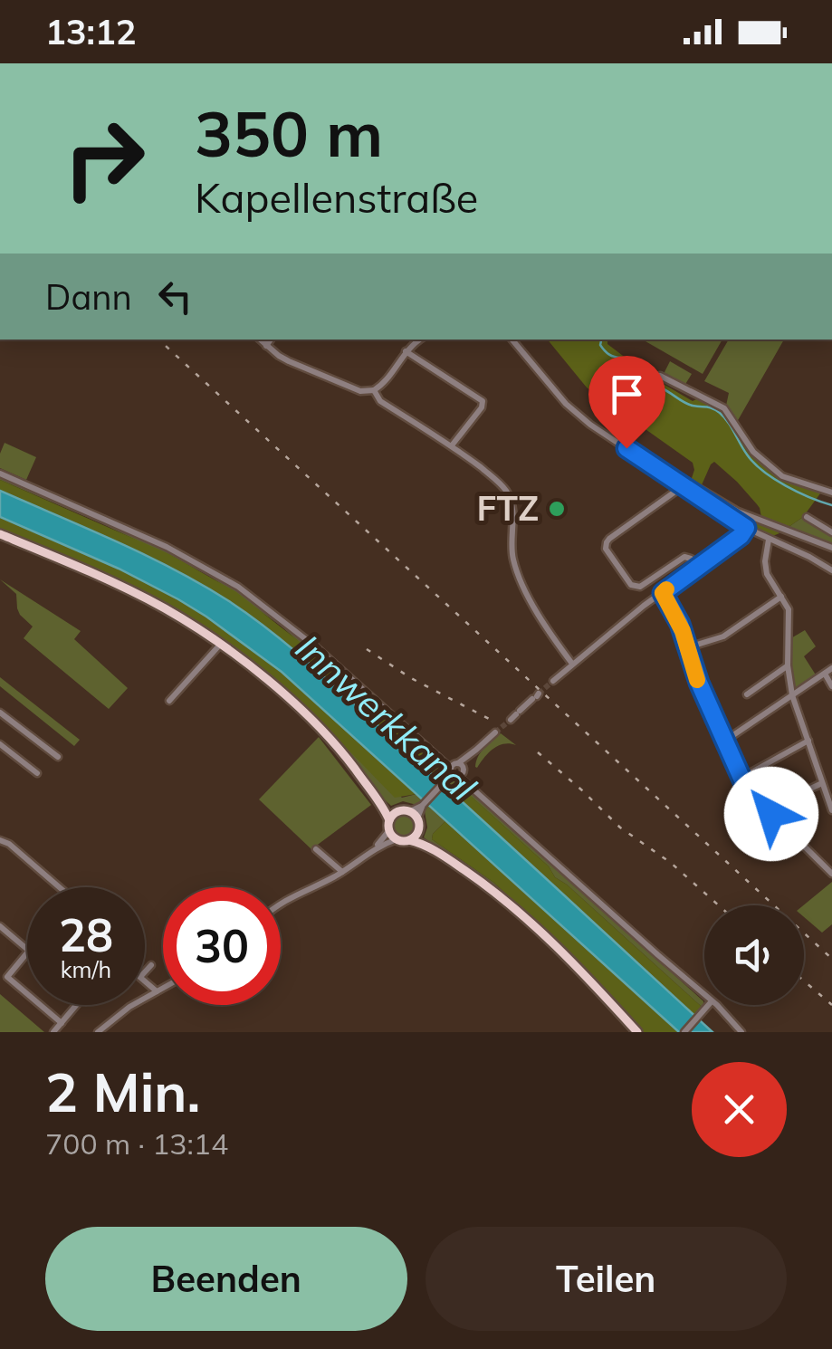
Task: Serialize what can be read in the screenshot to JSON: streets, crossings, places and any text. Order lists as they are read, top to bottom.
{
  "water": ["Innwerkkanal"],
  "places": ["FTZ"],
  "page": {
    "status": "13:12",
    "turn": ["350 m", "Kapellenstraße"],
    "then": "Dann",
    "speed": "28 km/h",
    "limit": "30",
    "heading": ["2 Min.", "700 m · 13:14"],
    "buttons": ["Beenden", "Teilen"]
  }
}
